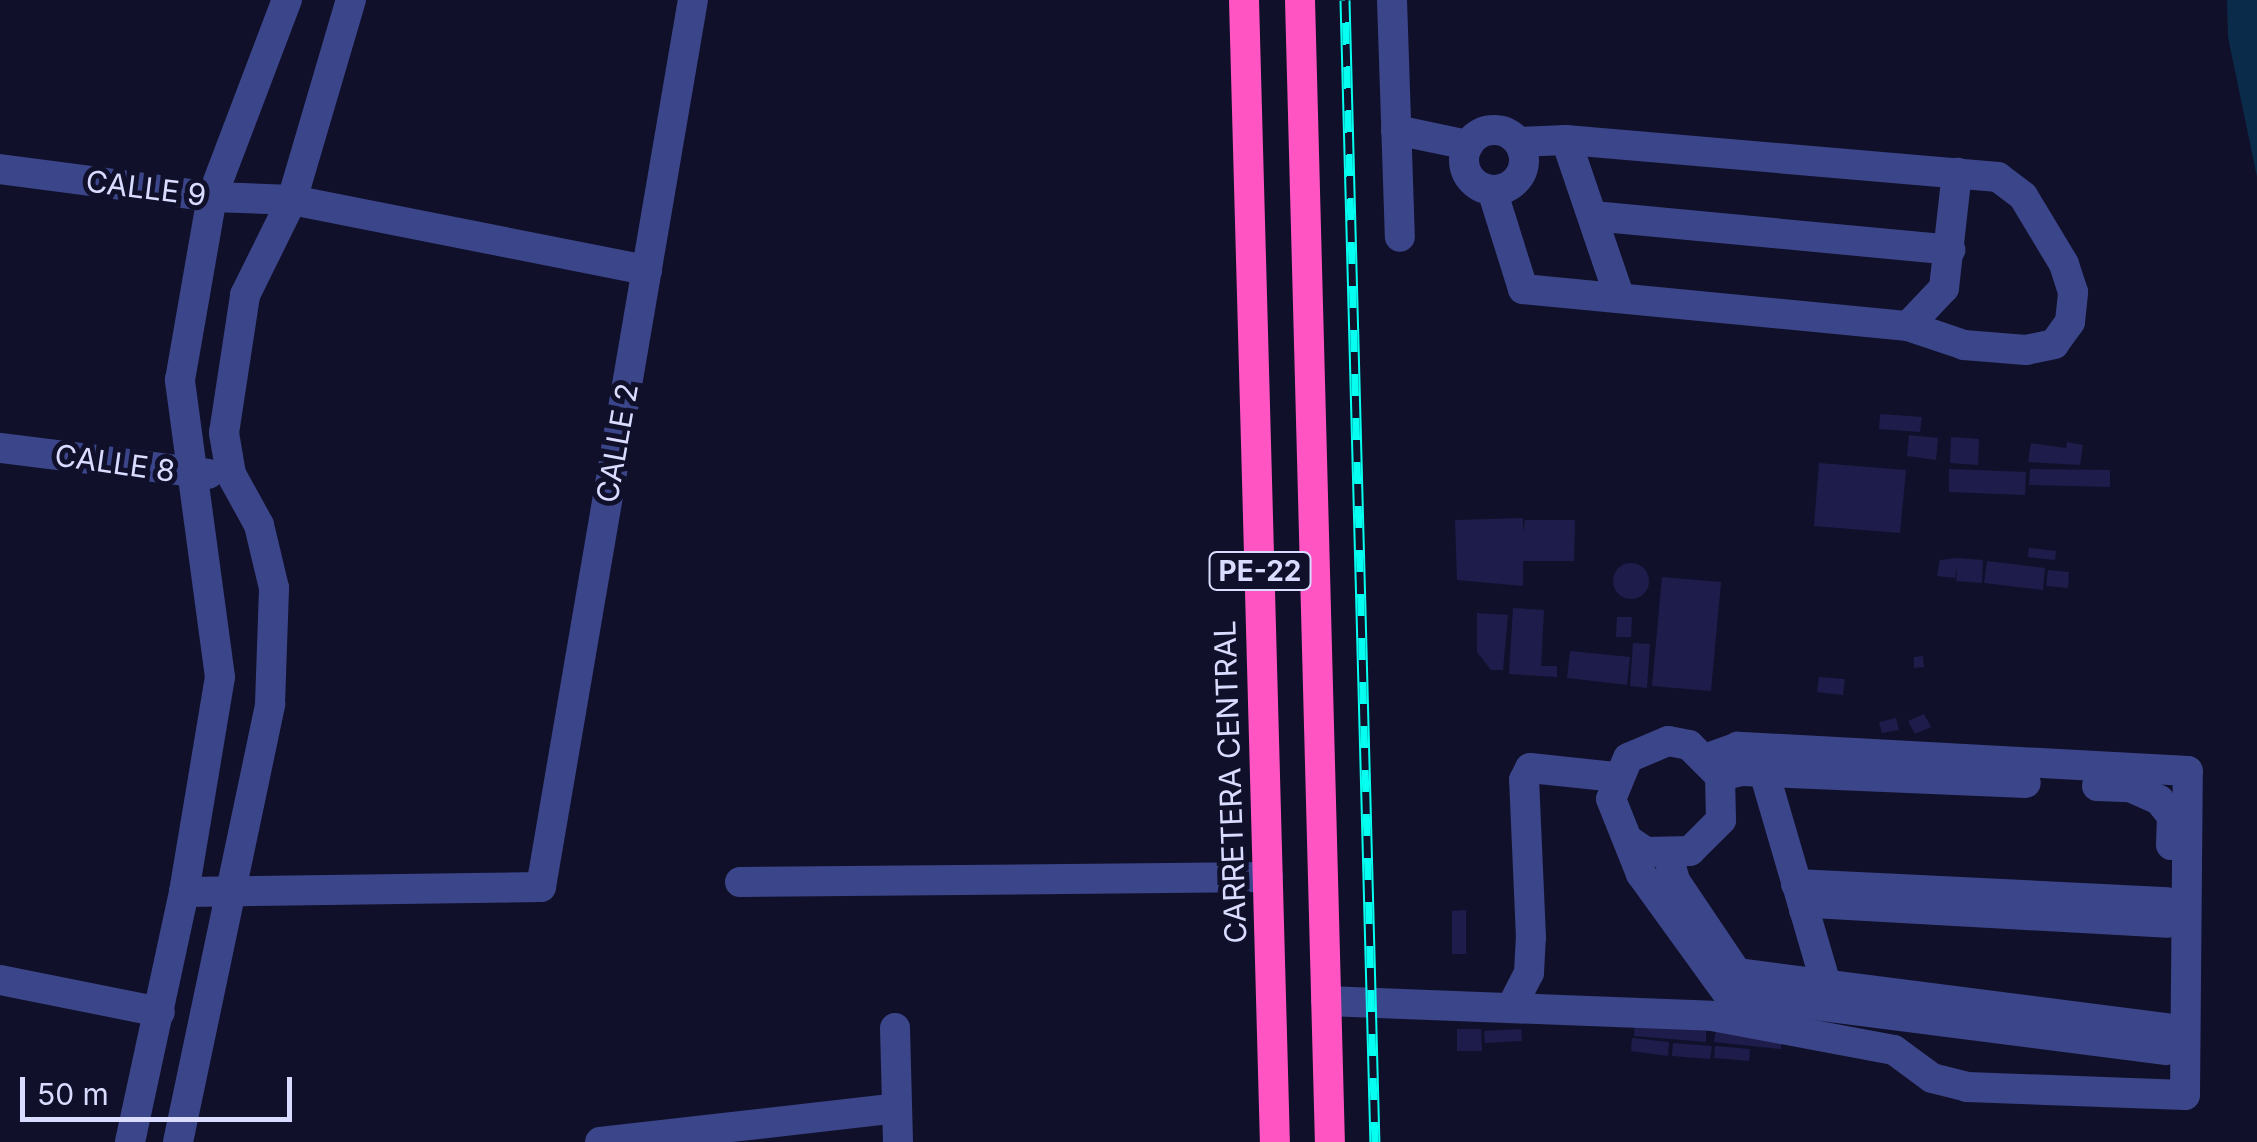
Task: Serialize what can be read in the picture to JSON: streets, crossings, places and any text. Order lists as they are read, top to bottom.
{
  "streets": {
    "highway": ["PE-22", "CARRETERA CENTRAL"],
    "street": ["CALLE 9", "CALLE 2", "CALLE 8"]
  },
  "crossings": [
    ["CALLE 9", "CALLE 2"]
  ],
  "scale_bar": "50 m"
}
